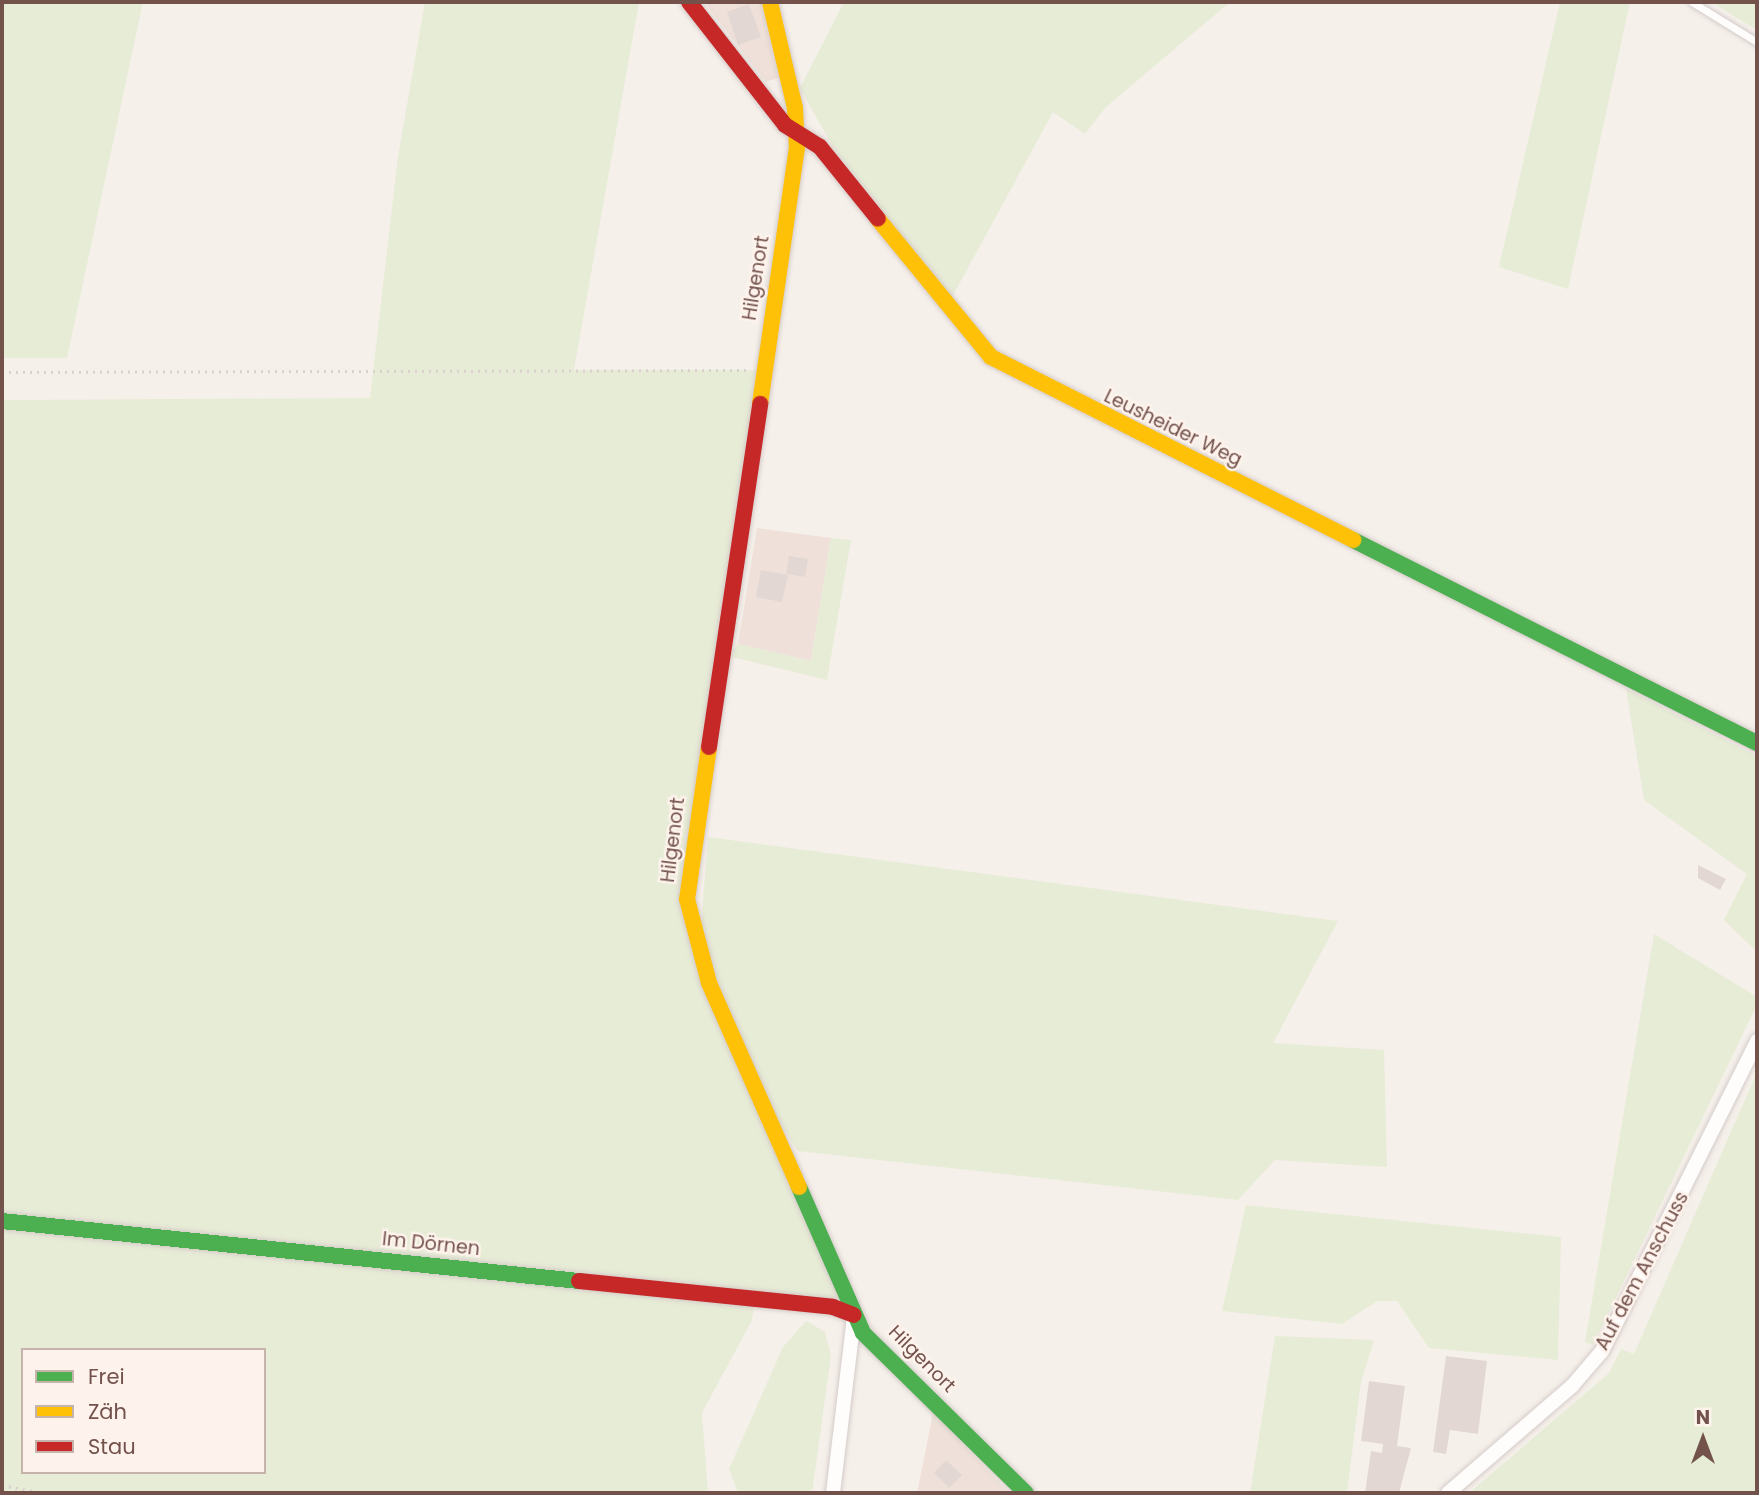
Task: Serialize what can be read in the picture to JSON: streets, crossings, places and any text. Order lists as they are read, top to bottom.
{
  "streets": {
    "street": [
      "Hilgenort",
      "Leusheider Weg",
      "Im Dörnen",
      "Auf dem Anschuss"
    ]
  },
  "crossings": [
    ["Hilgenort", "Leusheider Weg"],
    ["Hilgenort", "Im Dörnen"]
  ],
  "legend": ["Frei", "Zäh", "Stau"],
  "north": "top"
}
